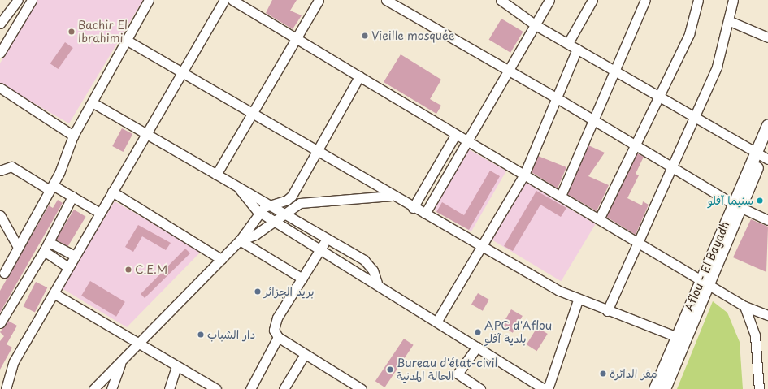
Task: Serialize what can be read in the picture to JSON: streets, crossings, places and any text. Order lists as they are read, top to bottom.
{
  "streets": {
    "main road": ["Aflou - El Bayadh"]
  },
  "places": [
    "Bachir El Ibrahimi",
    "Vieille mosquée",
    "سنيما آفلو",
    "C.E.M",
    "بريد الجزائر",
    "APC d'Aflou بلدية آفلو",
    "دار الشباب",
    "Bureau d'état-civil الحالة المدنية",
    "مقر الدائرة"
  ]
}
